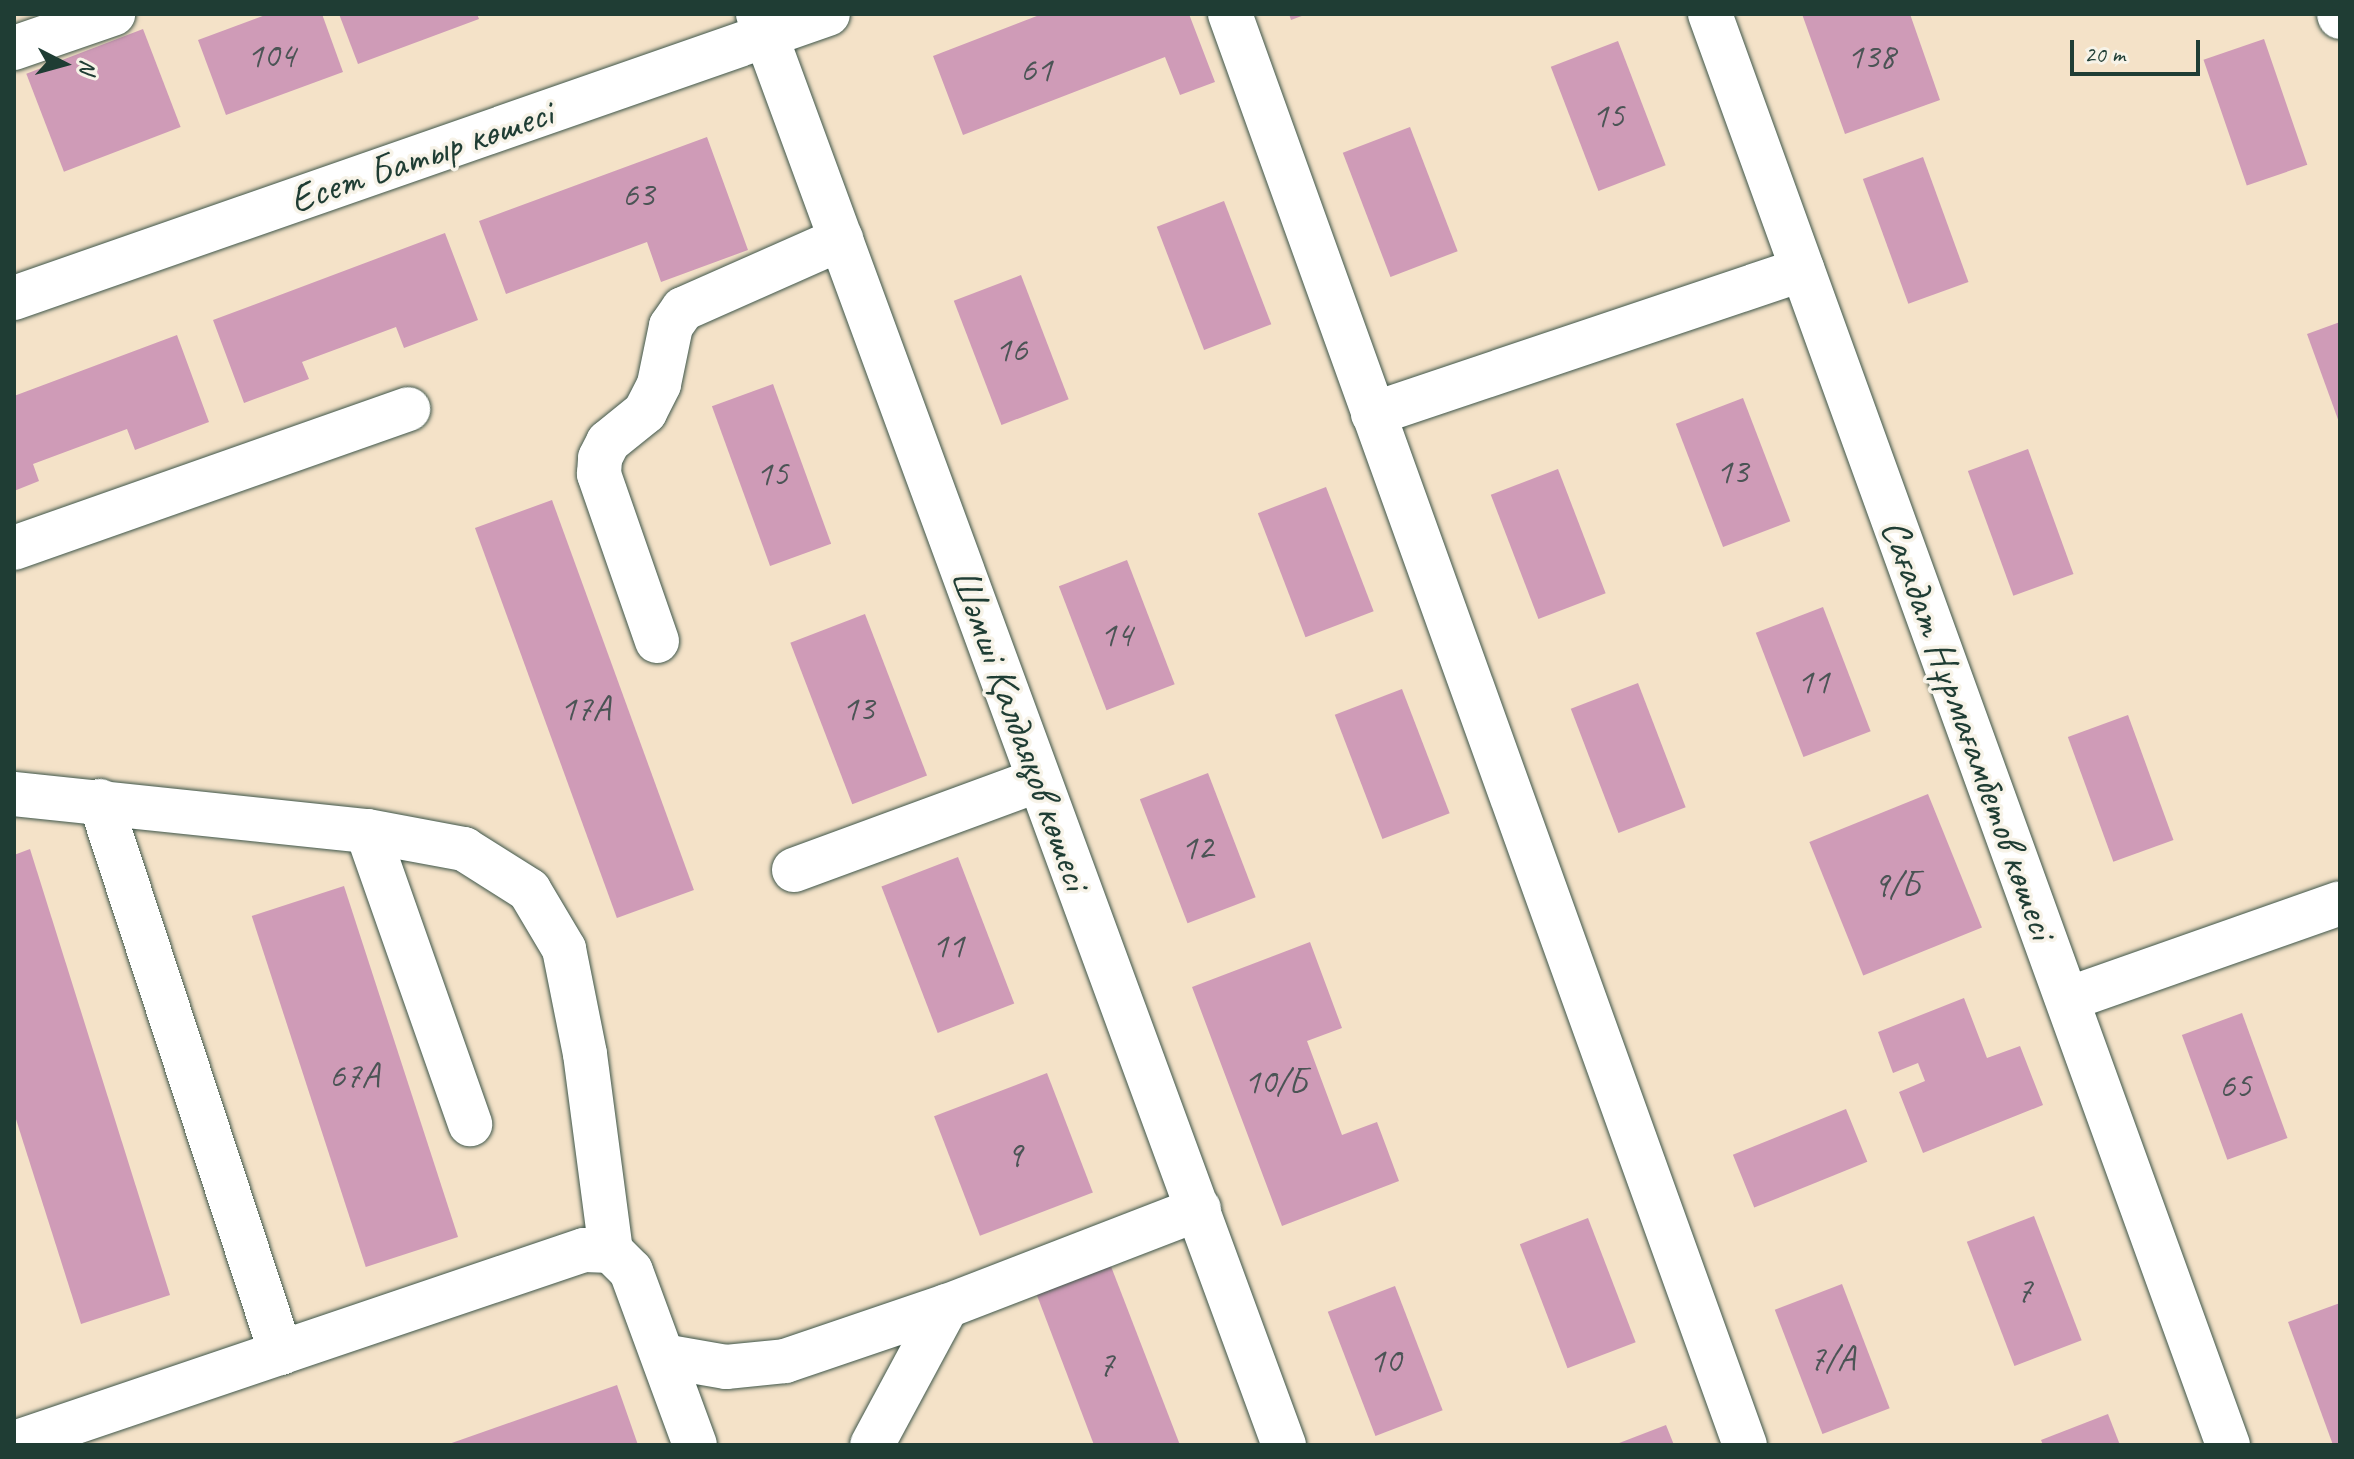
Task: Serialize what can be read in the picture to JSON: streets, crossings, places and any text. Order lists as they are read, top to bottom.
{
  "streets": {
    "street": ["Есет Батыр көшесі", "Шәмші Қалдаяқов көшесі", "Сағадат Нұрмағамбетов көшесі"]
  },
  "crossings": [
    ["Есет Батыр көшесі", "Шәмші Қалдаяқов көшесі"]
  ],
  "house_numbers": [
    "104",
    "138",
    "61",
    "15",
    "63",
    "16",
    "13",
    "15",
    "14",
    "11",
    "17А",
    "13",
    "12",
    "9/Б",
    "11",
    "67А",
    "10/Б",
    "65",
    "9",
    "7",
    "7/А",
    "10",
    "7"
  ],
  "scale_bar": "20 m",
  "north": "right"
}
